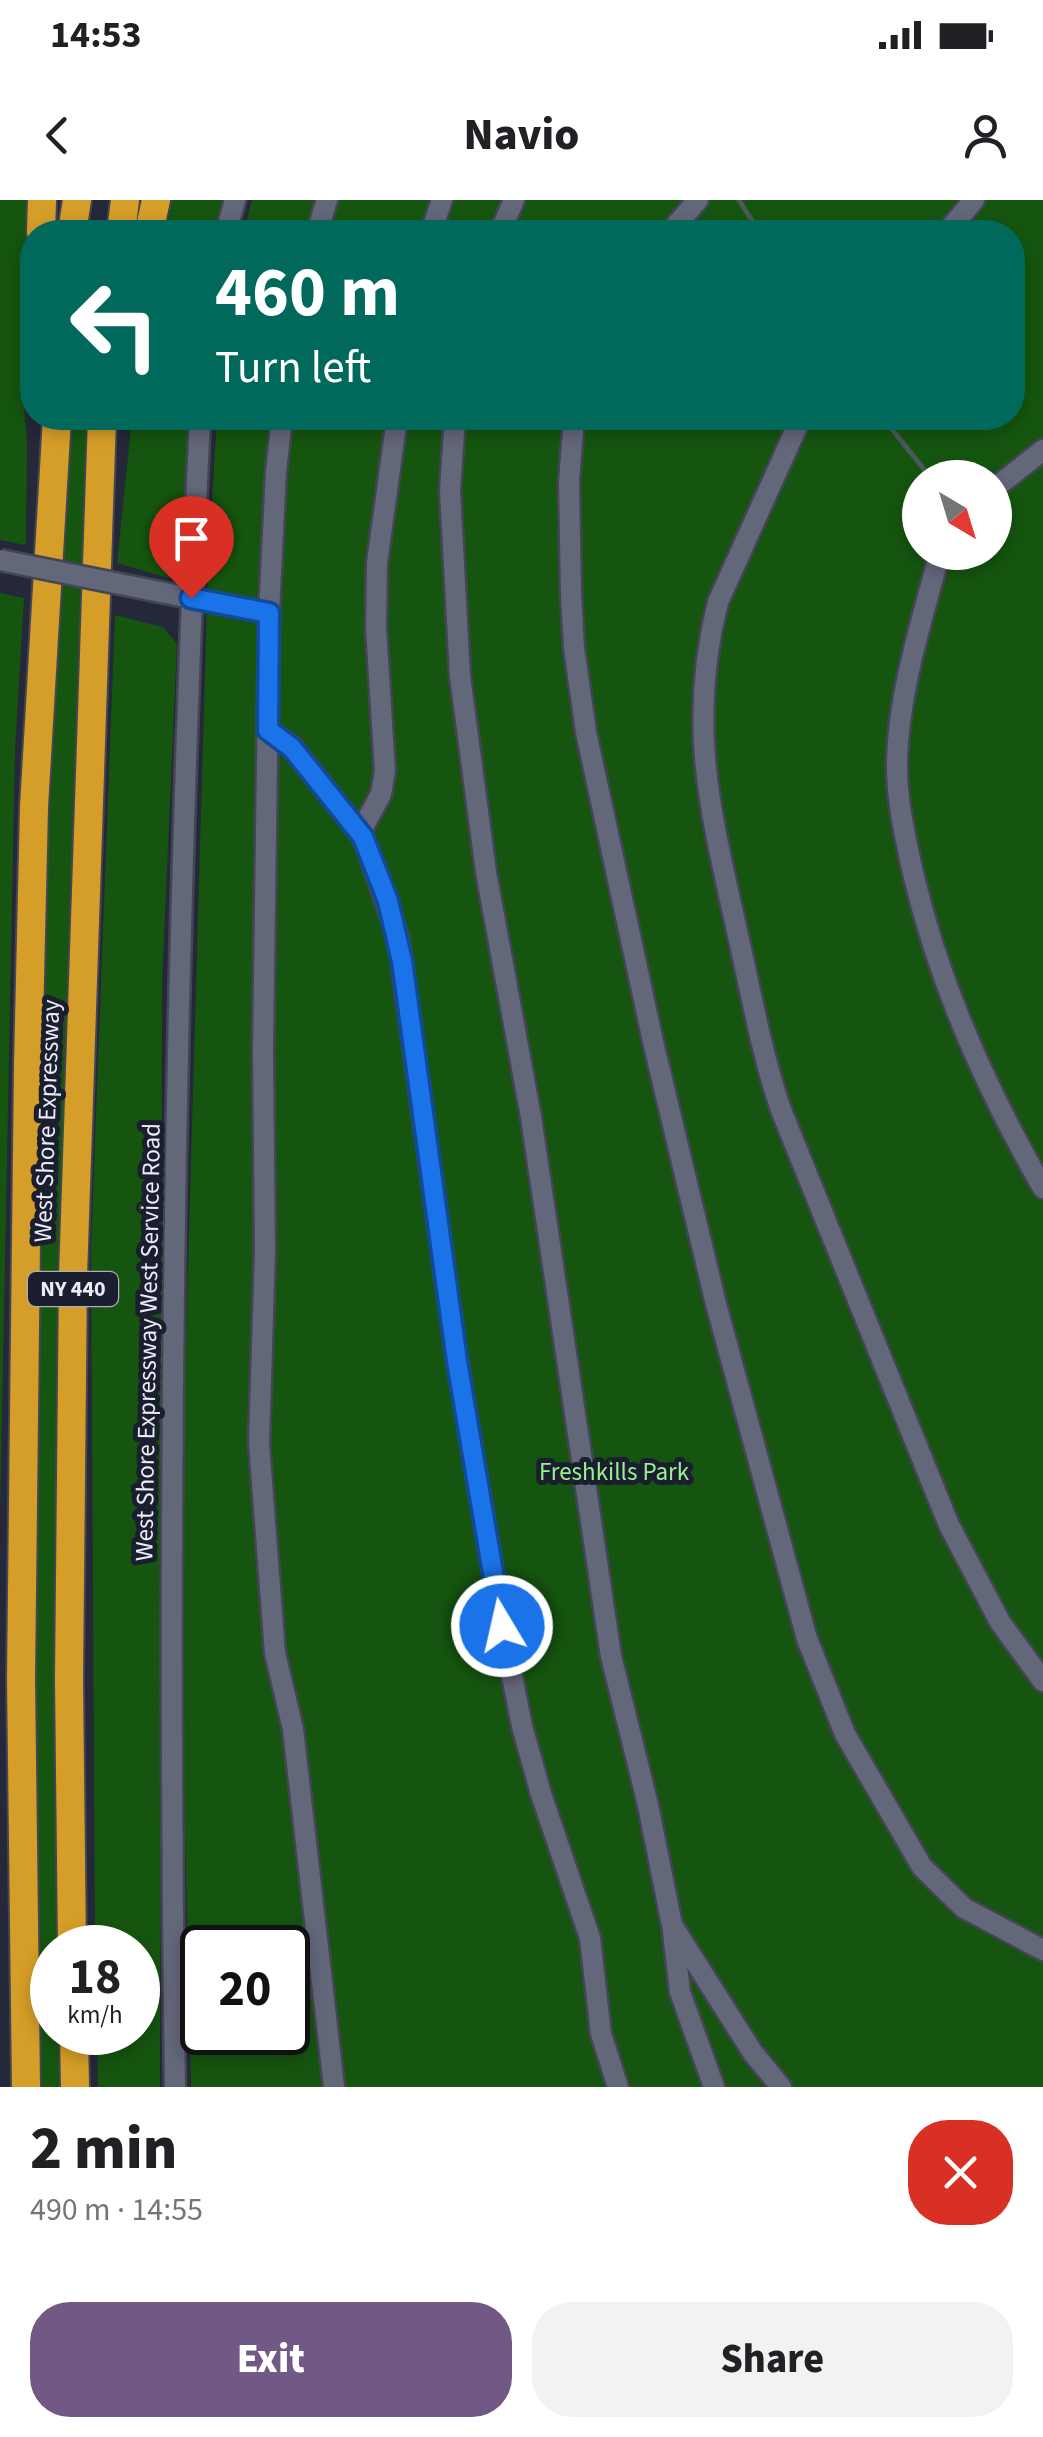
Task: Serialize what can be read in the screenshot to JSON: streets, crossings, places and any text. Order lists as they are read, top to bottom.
{
  "streets": {
    "highway": ["West Shore Expressway", "NY 440"],
    "street": ["West Shore Expressway West Service Road"]
  },
  "parks": ["Freshkills Park"],
  "north": "bottom right",
  "page": {
    "status": "14:53",
    "header": "Navio",
    "turn": ["460 m", "Turn left"],
    "speed": "18 km/h",
    "limit": "20",
    "heading": ["2 min", "490 m · 14:55"],
    "buttons": ["Exit", "Share"]
  }
}
